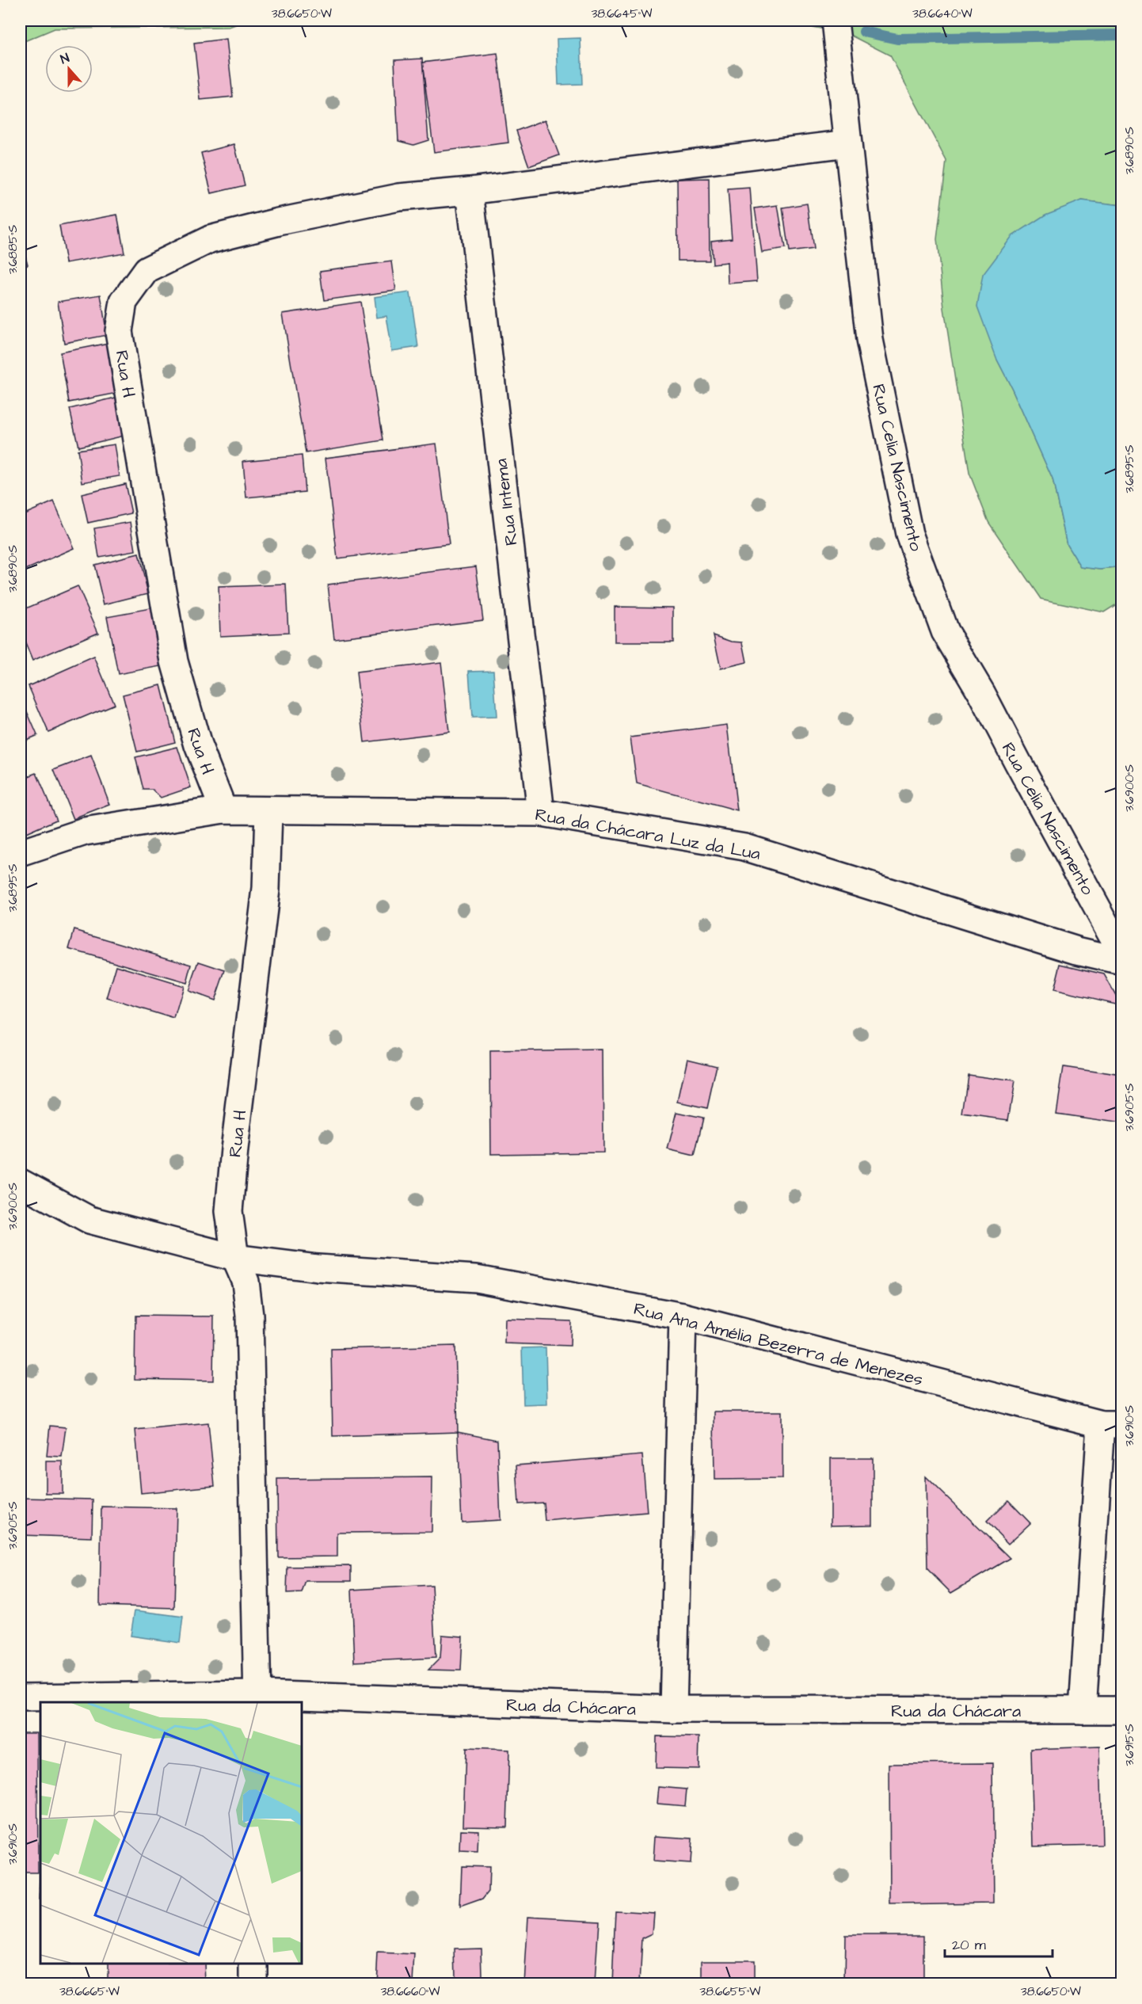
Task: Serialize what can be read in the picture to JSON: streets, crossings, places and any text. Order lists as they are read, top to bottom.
{
  "streets": {
    "street": [
      "Rua H",
      "Rua Celia Nascimento",
      "Rua Intema",
      "Rua da Chácara Luz da Lua",
      "Rua Ana Amélia Bezerra de Menezes",
      "Rua da Chácara"
    ]
  },
  "crossings": [
    ["Rua H", "Rua Celia Nascimento"],
    ["Rua H", "Rua Intema"],
    ["Rua H", "Rua da Chácara Luz da Lua"],
    ["Rua H", "Rua Ana Amélia Bezerra de Menezes"],
    ["Rua H", "Rua da Chácara"],
    ["Rua Intema", "Rua da Chácara Luz da Lua"]
  ],
  "scale_bar": "20 m",
  "north": "top",
  "coordinates": [
    "38.6650°W",
    "38.6645°W",
    "38.6640°W",
    "3.6890°S",
    "3.6885°S",
    "3.6895°S",
    "3.6900°S",
    "3.6905°S",
    "3.6910°S",
    "3.6915°S",
    "38.6665°W",
    "38.6660°W",
    "38.6655°W"
  ]
}
